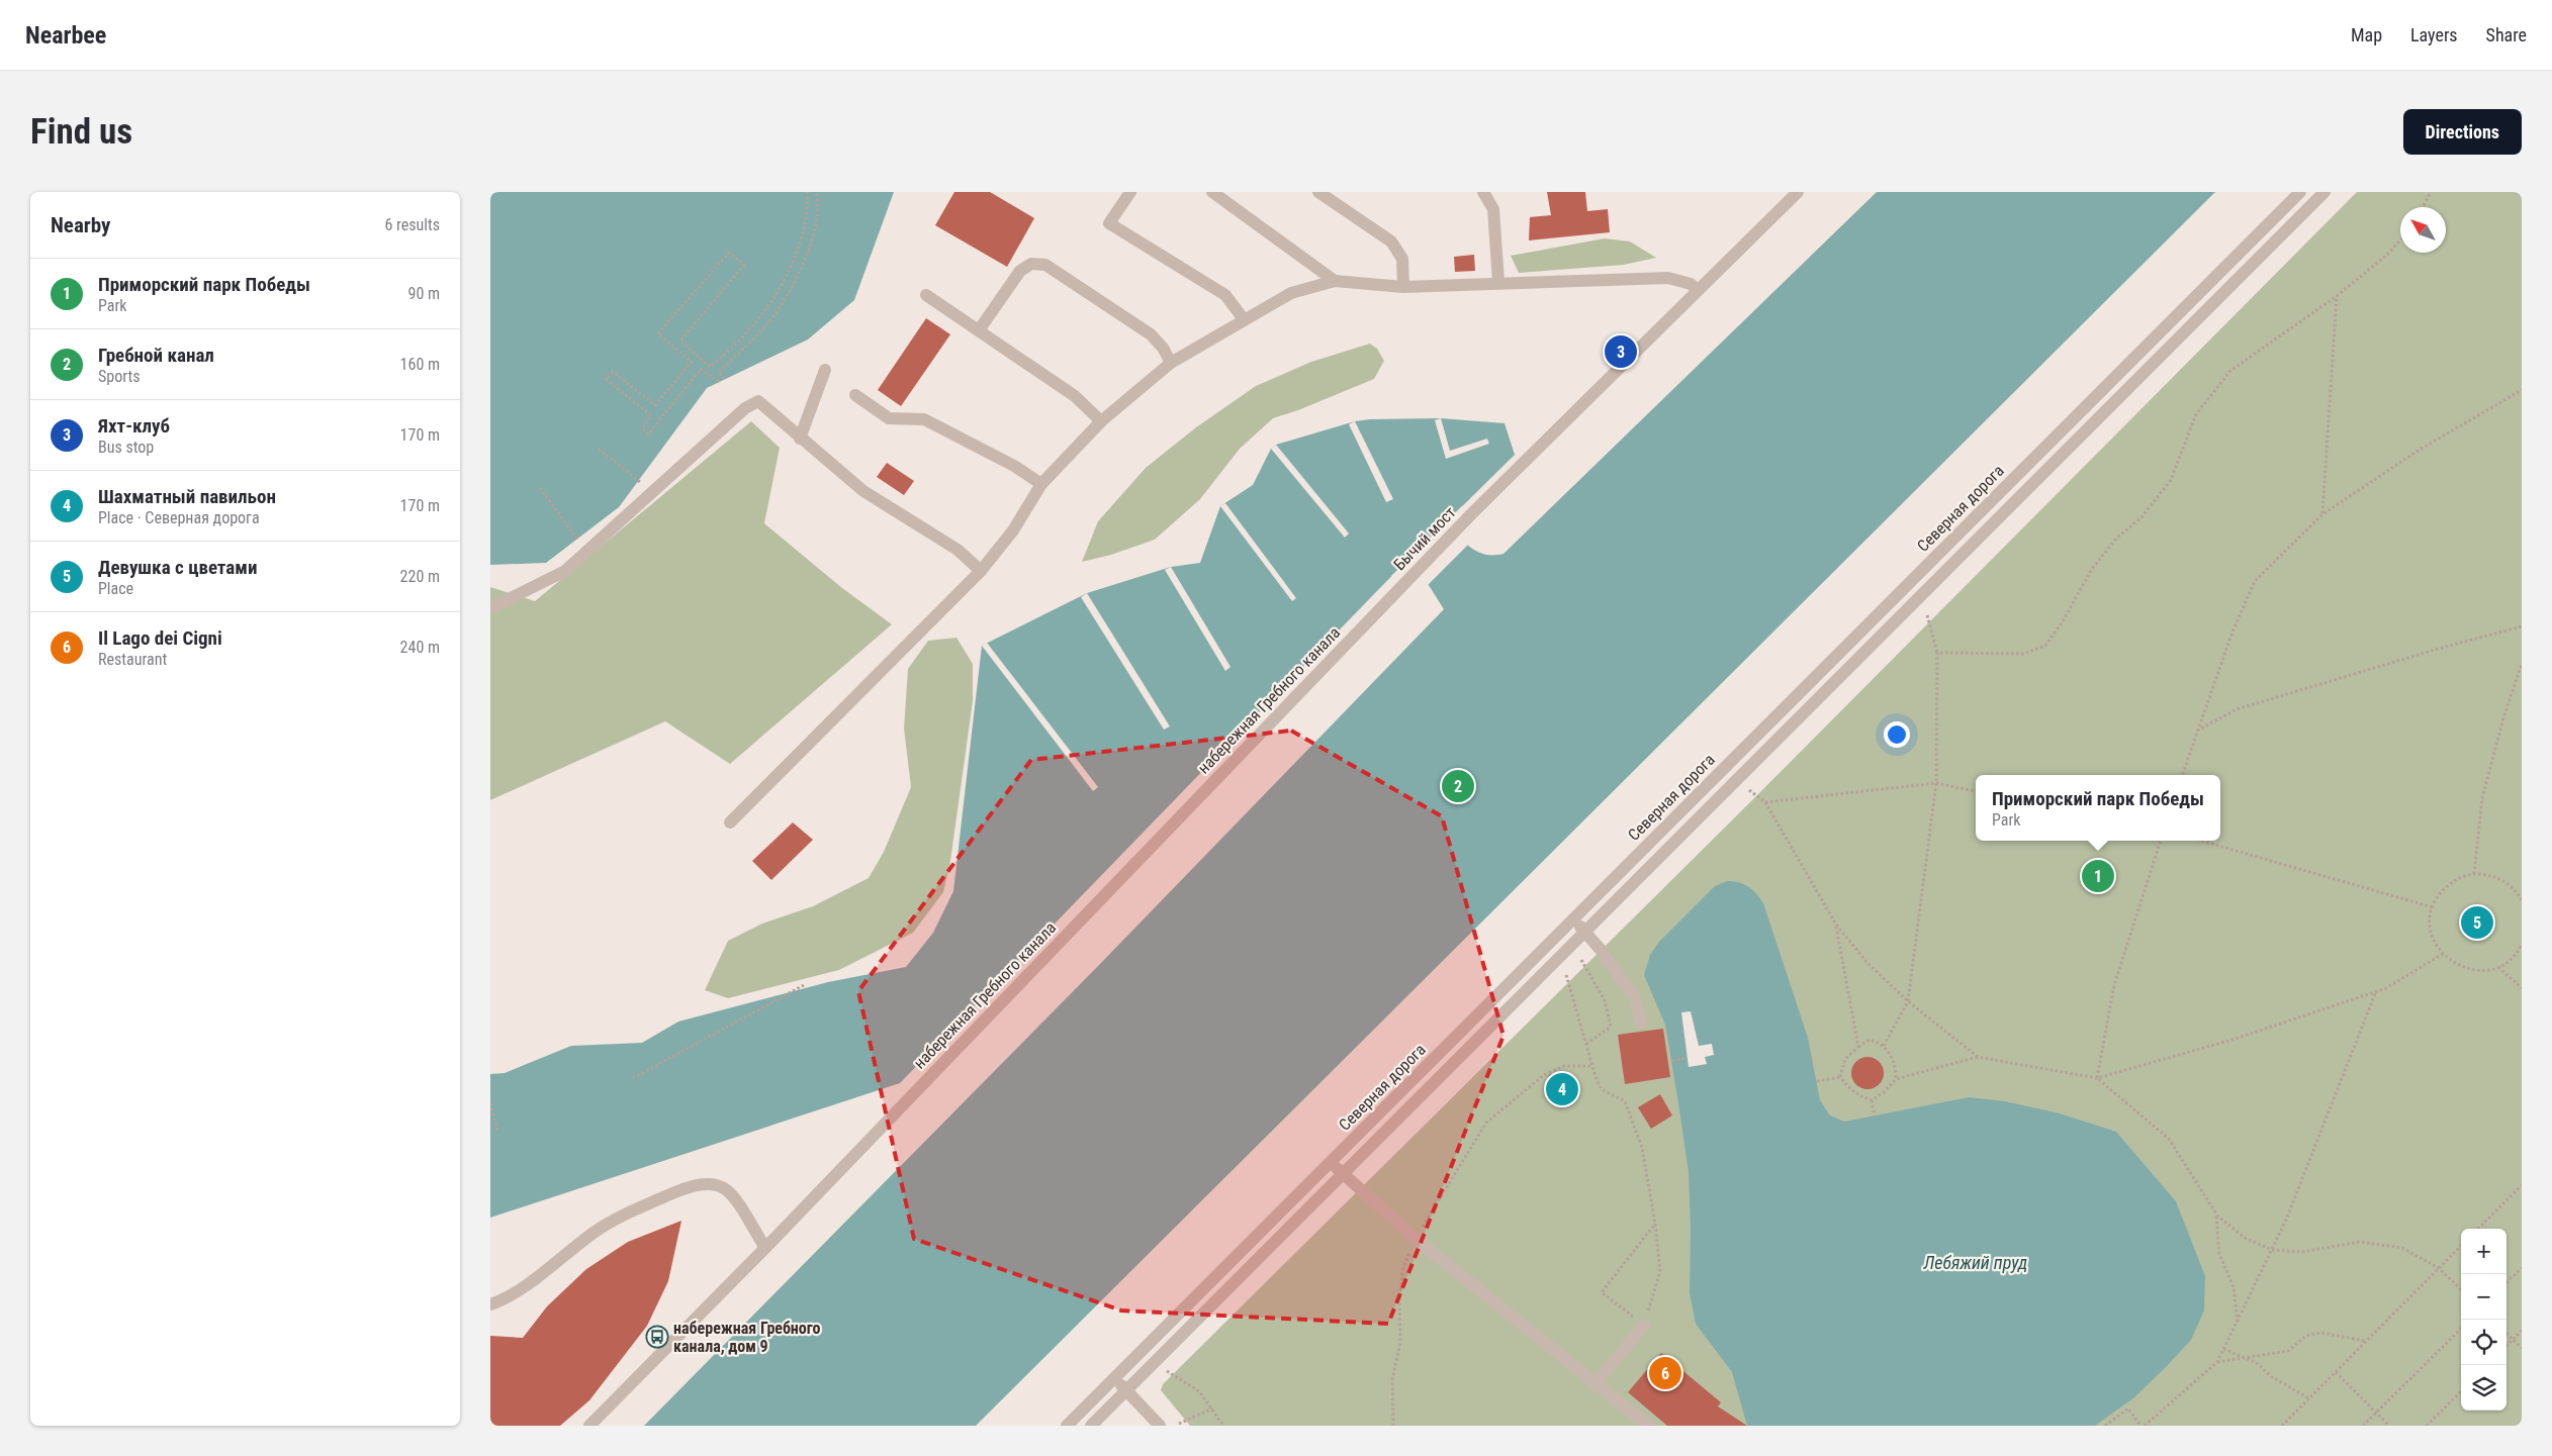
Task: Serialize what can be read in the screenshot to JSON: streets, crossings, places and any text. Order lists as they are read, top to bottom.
{
  "streets": {
    "street": ["Северная дорога", "Бычий мост", "набережная Гребного канала"]
  },
  "crossings": [
    ["Бычий мост", "набережная Гребного канала"]
  ],
  "water": ["Лебяжий пруд"],
  "places": {
    "bus stop": ["набережная Гребного канала, дом 9"]
  },
  "north": "top left",
  "page": {
    "header": "Nearbee",
    "nav": ["Map", "Layers", "Share"],
    "buttons": "Directions",
    "title": "Find us",
    "heading": ["Nearby", "6 results"],
    "list": [
      {
        "mark": "1",
        "name": "Приморский парк Победы",
        "note": "Park",
        "value": "90 m"
      },
      {
        "mark": "2",
        "name": "Гребной канал",
        "note": "Sports",
        "value": "160 m"
      },
      {
        "mark": "3",
        "name": "Яхт-клуб",
        "note": "Bus stop",
        "value": "170 m"
      },
      {
        "mark": "4",
        "name": "Шахматный павильон",
        "note": "Place · Северная дорога",
        "value": "170 m"
      },
      {
        "mark": "5",
        "name": "Девушка с цветами",
        "note": "Place",
        "value": "220 m"
      },
      {
        "mark": "6",
        "name": "Il Lago dei Cigni",
        "note": "Restaurant",
        "value": "240 m"
      }
    ],
    "pins": [
      "3",
      "2",
      "1",
      "5",
      "4",
      "6"
    ],
    "popup": ["Приморский парк Победы", "Park"],
    "map_buttons": ["+", "−"]
  }
}
